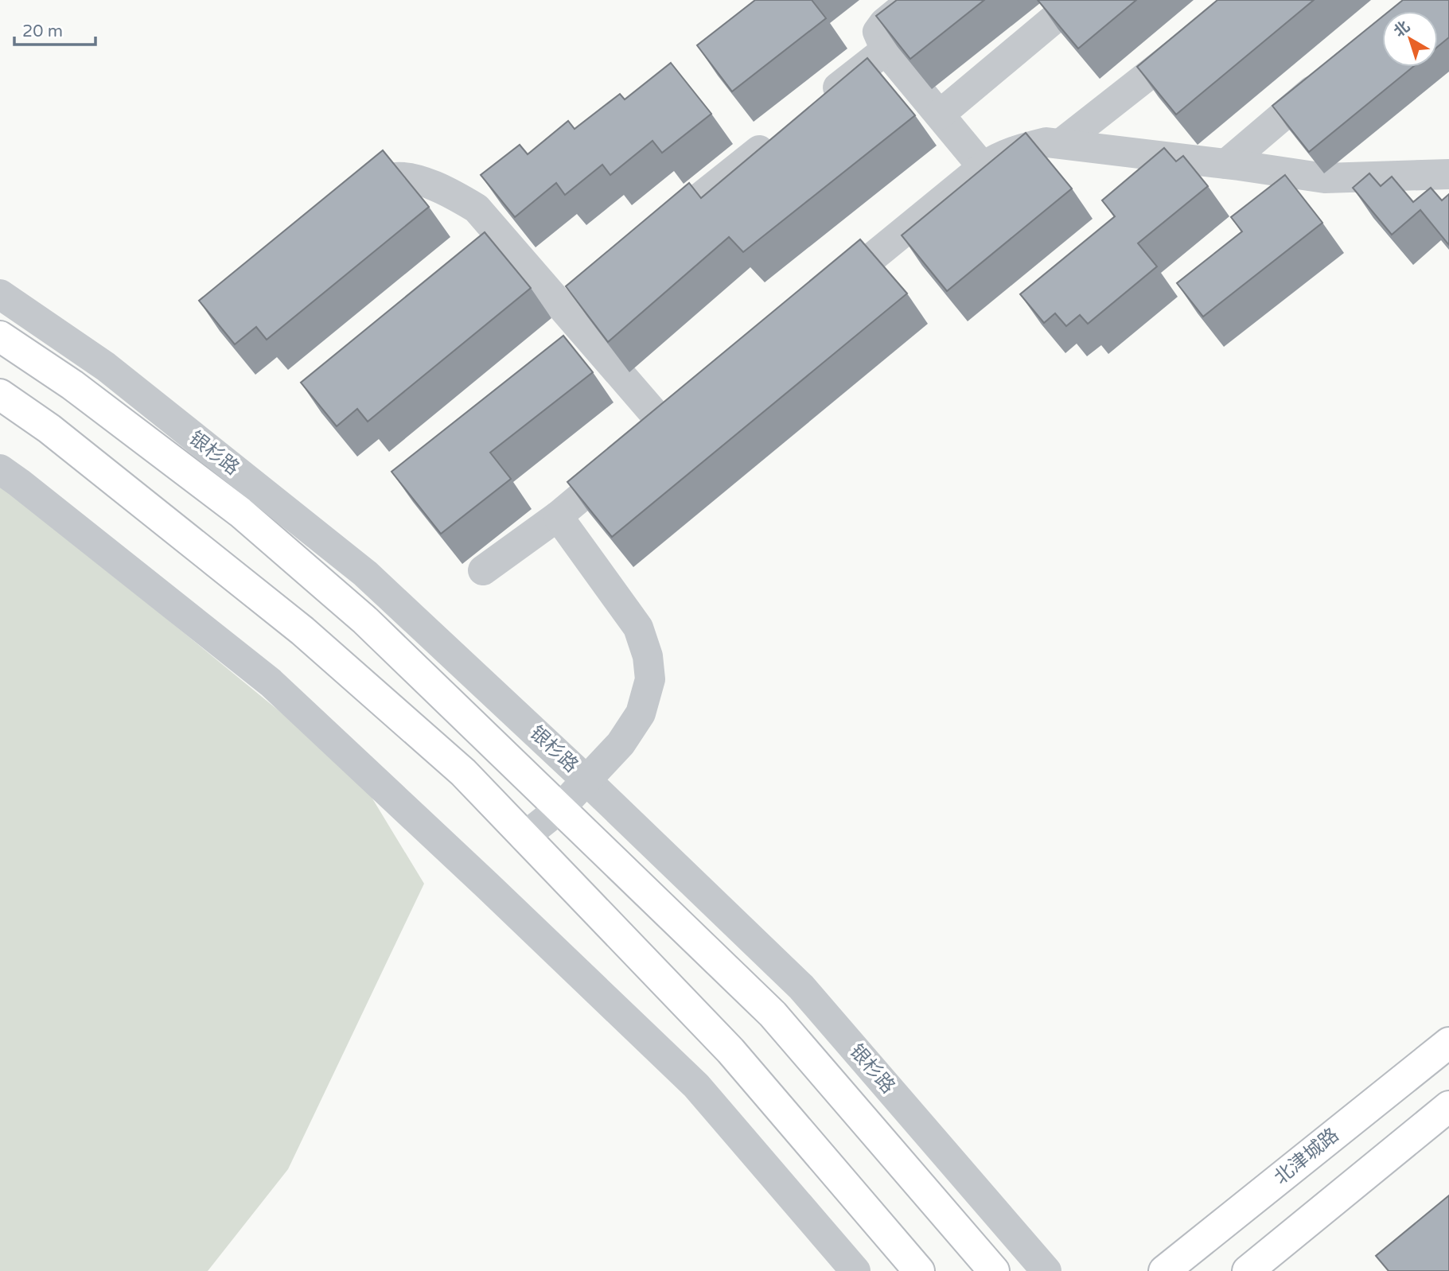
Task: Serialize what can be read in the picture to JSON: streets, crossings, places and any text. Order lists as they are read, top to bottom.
{
  "streets": {
    "main road": ["银杉路", "北津城路"]
  },
  "scale_bar": "20 m",
  "north": "top left"
}
